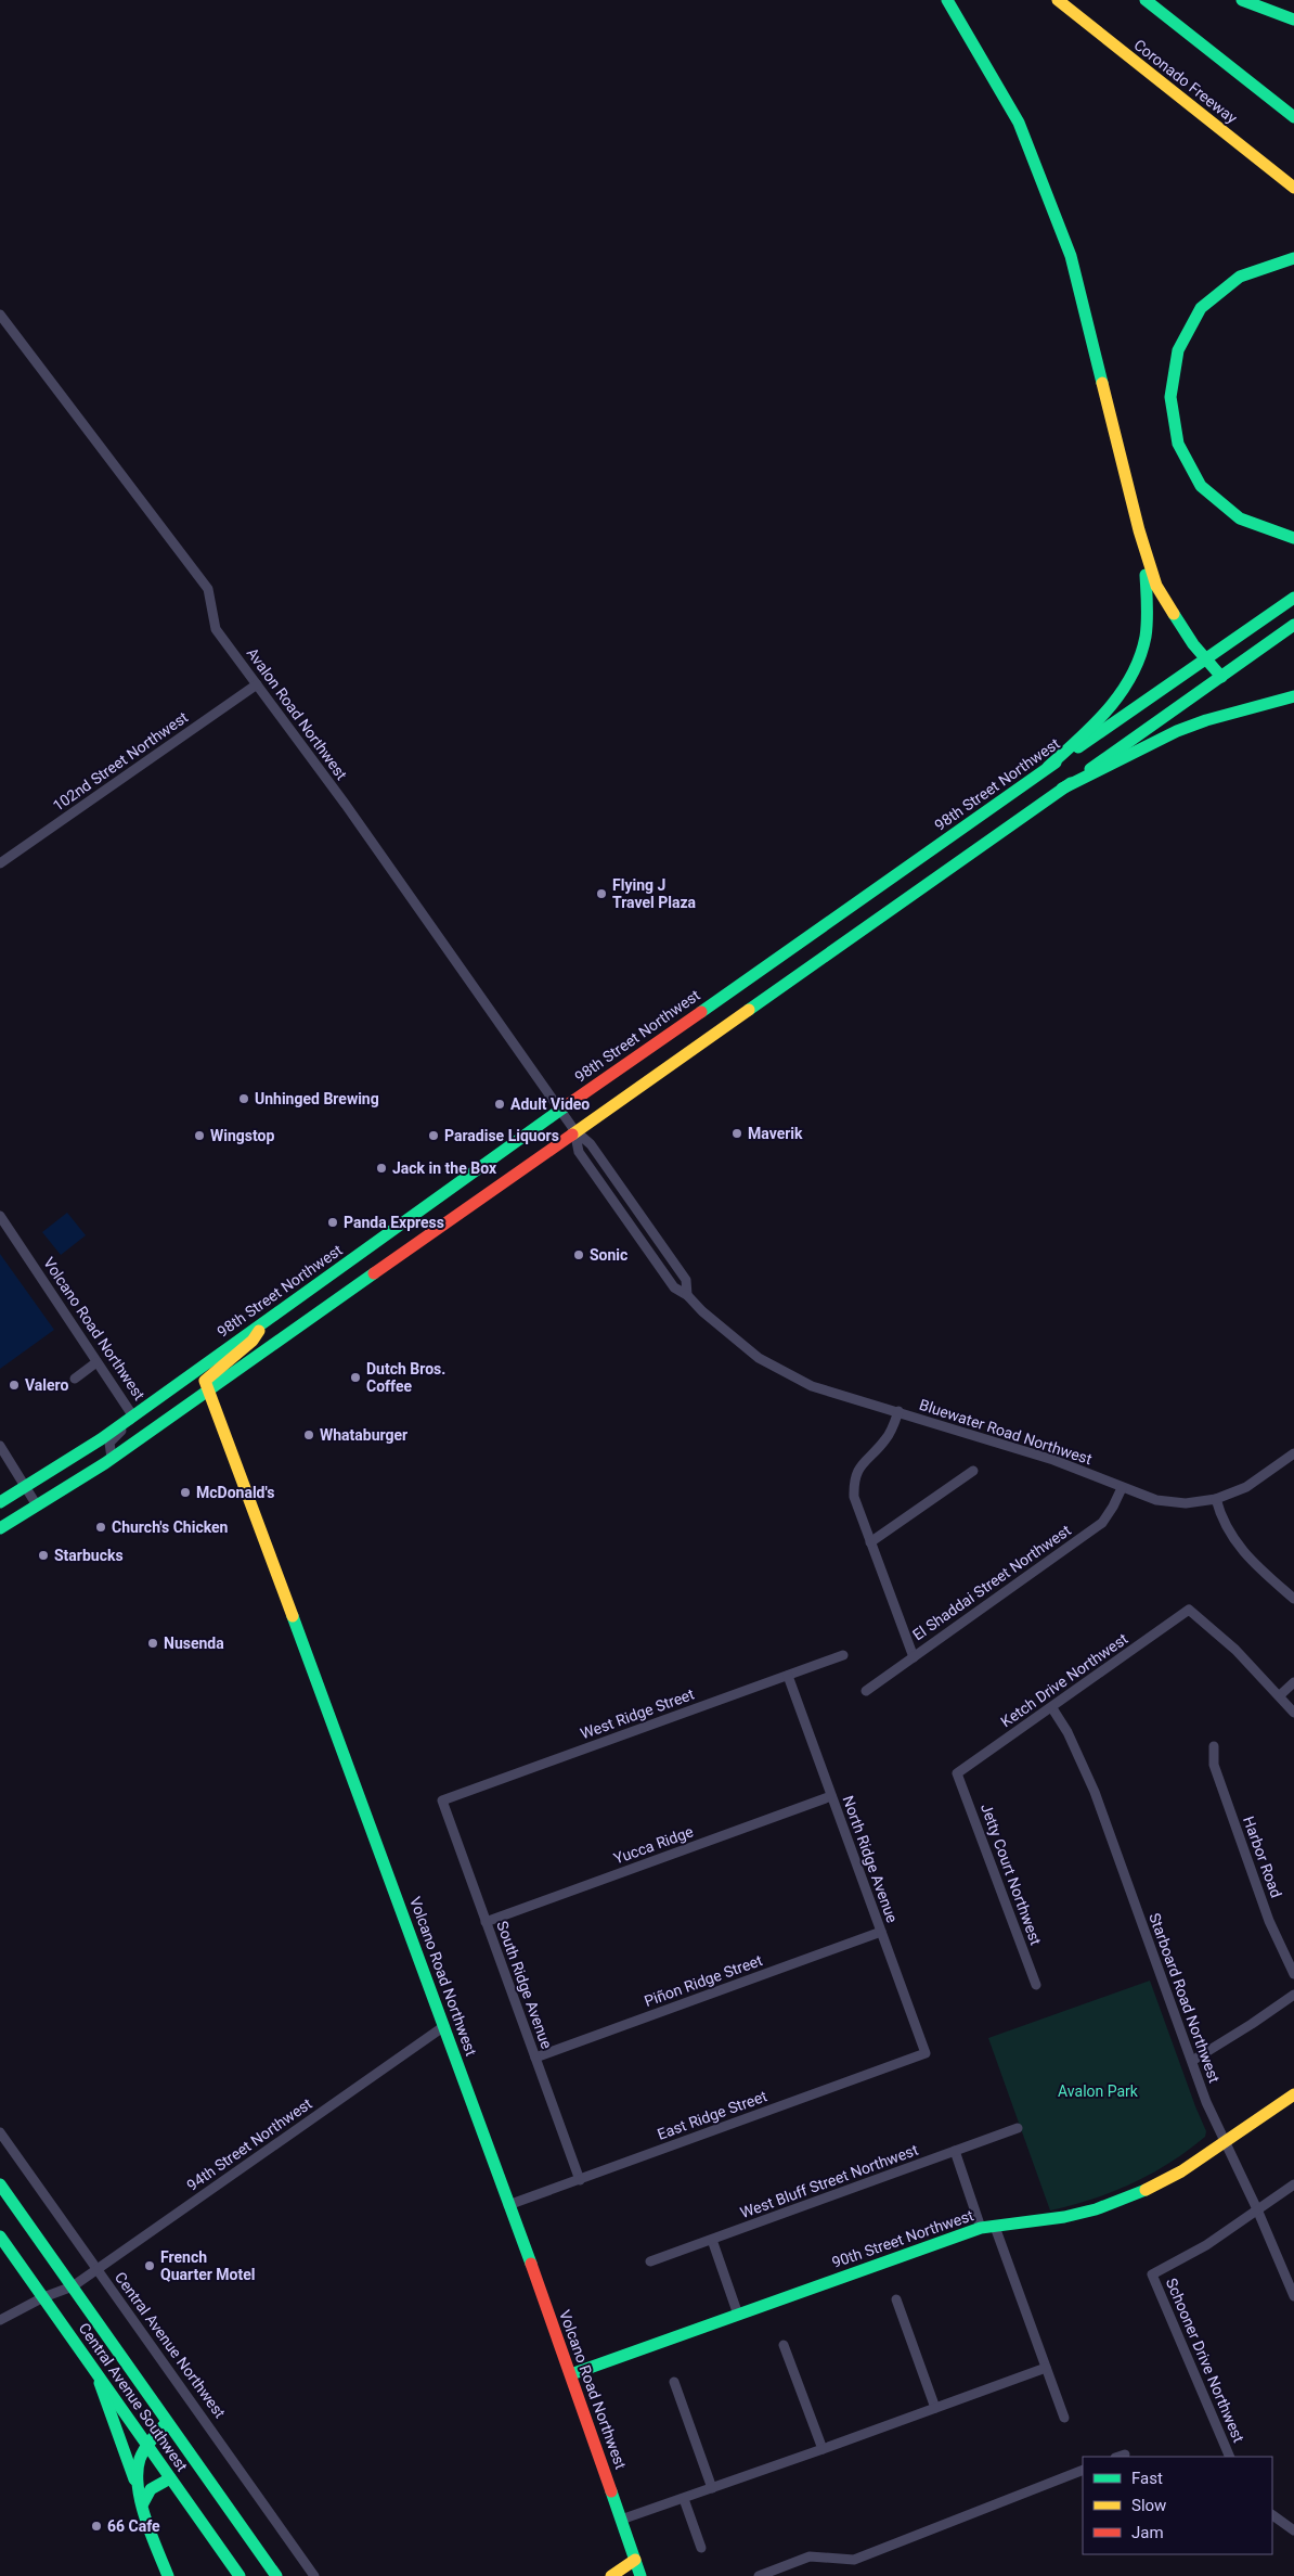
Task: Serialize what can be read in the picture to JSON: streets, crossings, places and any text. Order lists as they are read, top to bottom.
{
  "streets": {
    "main road": [
      "Coronado Freeway",
      "98th Street Northwest",
      "Volcano Road Northwest",
      "90th Street Northwest",
      "Central Avenue Southwest"
    ],
    "street": [
      "Avalon Road Northwest",
      "102nd Street Northwest",
      "Bluewater Road Northwest",
      "El Shaddai Street Northwest",
      "Ketch Drive Northwest",
      "West Ridge Street",
      "Yucca Ridge",
      "Harbor Road",
      "North Ridge Avenue",
      "Jetty Court Northwest",
      "Piñon Ridge Street",
      "South Ridge Avenue",
      "Starboard Road Northwest",
      "East Ridge Street",
      "94th Street Northwest",
      "West Bluff Street Northwest",
      "Central Avenue Northwest",
      "Schooner Drive Northwest"
    ]
  },
  "crossings": [
    ["Avalon Road Northwest", "102nd Street Northwest"],
    ["Avalon Road Northwest", "98th Street Northwest"],
    ["Avalon Road Northwest", "Bluewater Road Northwest"],
    ["98th Street Northwest", "Volcano Road Northwest"],
    ["Volcano Road Northwest", "East Ridge Street"],
    ["Volcano Road Northwest", "94th Street Northwest"],
    ["Volcano Road Northwest", "90th Street Northwest"],
    ["Bluewater Road Northwest", "El Shaddai Street Northwest"],
    ["Ketch Drive Northwest", "Jetty Court Northwest"],
    ["Ketch Drive Northwest", "Starboard Road Northwest"],
    ["West Ridge Street", "North Ridge Avenue"],
    ["West Ridge Street", "South Ridge Avenue"],
    ["Yucca Ridge", "North Ridge Avenue"],
    ["Yucca Ridge", "South Ridge Avenue"],
    ["North Ridge Avenue", "Piñon Ridge Street"],
    ["North Ridge Avenue", "East Ridge Street"],
    ["Piñon Ridge Street", "South Ridge Avenue"],
    ["South Ridge Avenue", "East Ridge Street"],
    ["Starboard Road Northwest", "90th Street Northwest"],
    ["Starboard Road Northwest", "Schooner Drive Northwest"],
    ["94th Street Northwest", "Central Avenue Northwest"],
    ["94th Street Northwest", "Central Avenue Southwest"]
  ],
  "parks": ["Avalon Park"],
  "places": [
    "Flying J Travel Plaza",
    "Unhinged Brewing",
    "Adult Video",
    "Maverik",
    "Wingstop",
    "Paradise Liquors",
    "Jack in the Box",
    "Panda Express",
    "Sonic",
    "Dutch Bros. Coffee",
    "Valero",
    "Whataburger",
    "McDonald's",
    "Church's Chicken",
    "Starbucks",
    "Nusenda",
    "French Quarter Motel",
    "66 Cafe"
  ],
  "legend": ["Fast", "Slow", "Jam"]
}
